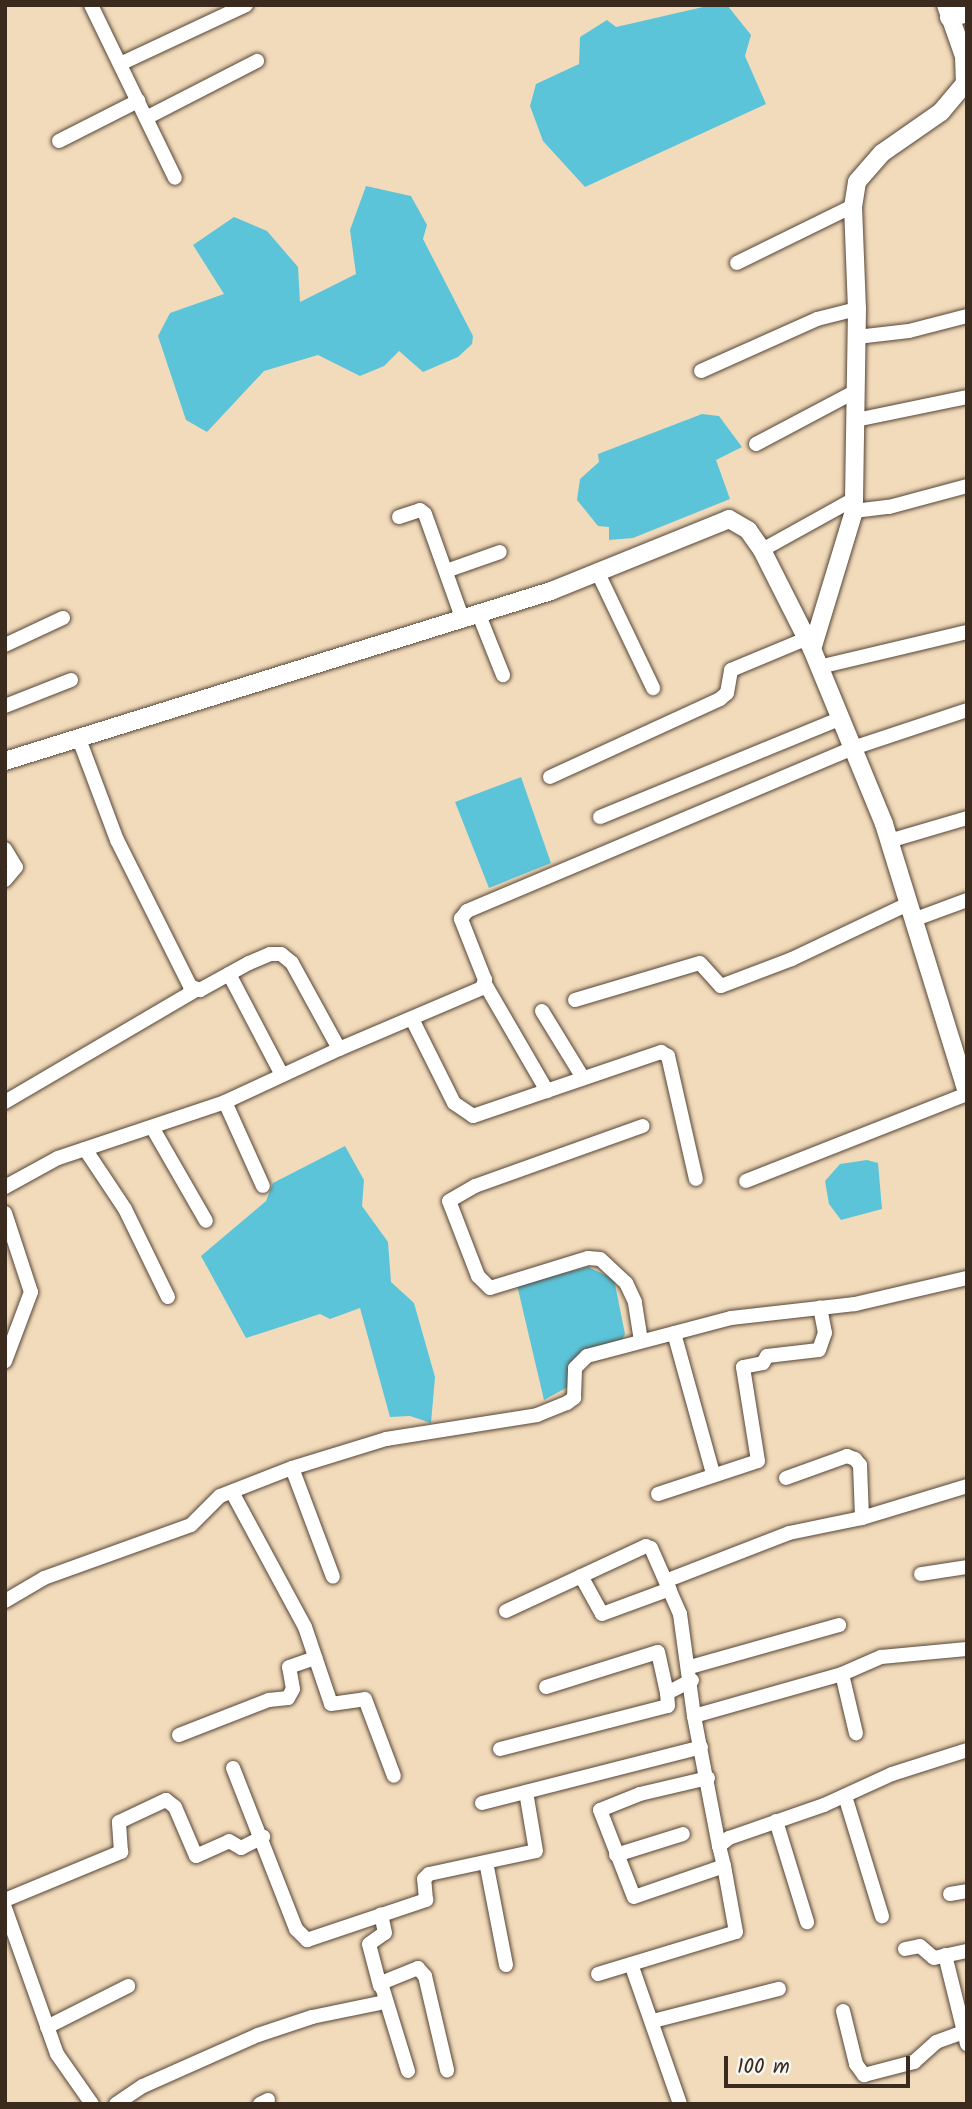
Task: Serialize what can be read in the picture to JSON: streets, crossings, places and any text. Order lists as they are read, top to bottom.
{
  "scale_bar": "100 m"
}
